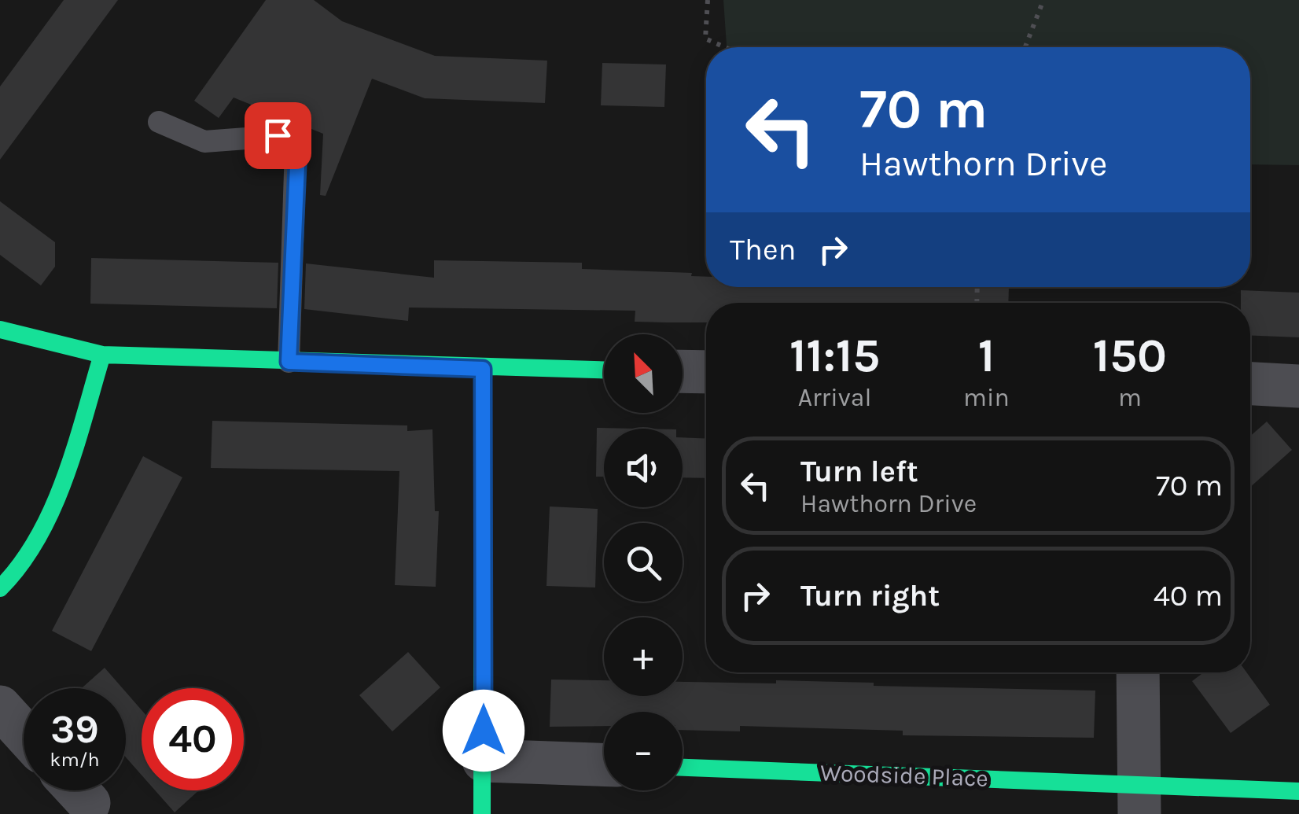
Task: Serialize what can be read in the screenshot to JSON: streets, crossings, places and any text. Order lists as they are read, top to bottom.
{
  "streets": {
    "street": ["Woodside Place"]
  },
  "north": "top left",
  "page": {
    "turn": ["70 m", "Hawthorn Drive"],
    "then": "Then",
    "eta": [
      "11:15",
      "Arrival",
      "1",
      "min",
      "150",
      "m"
    ],
    "map_buttons": ["+", "−"],
    "list": [
      {
        "name": "Turn left",
        "note": "Hawthorn Drive",
        "value": "70 m"
      },
      {
        "name": "Turn right",
        "value": "40 m"
      }
    ],
    "speed": "39 km/h",
    "limit": "40"
  }
}
